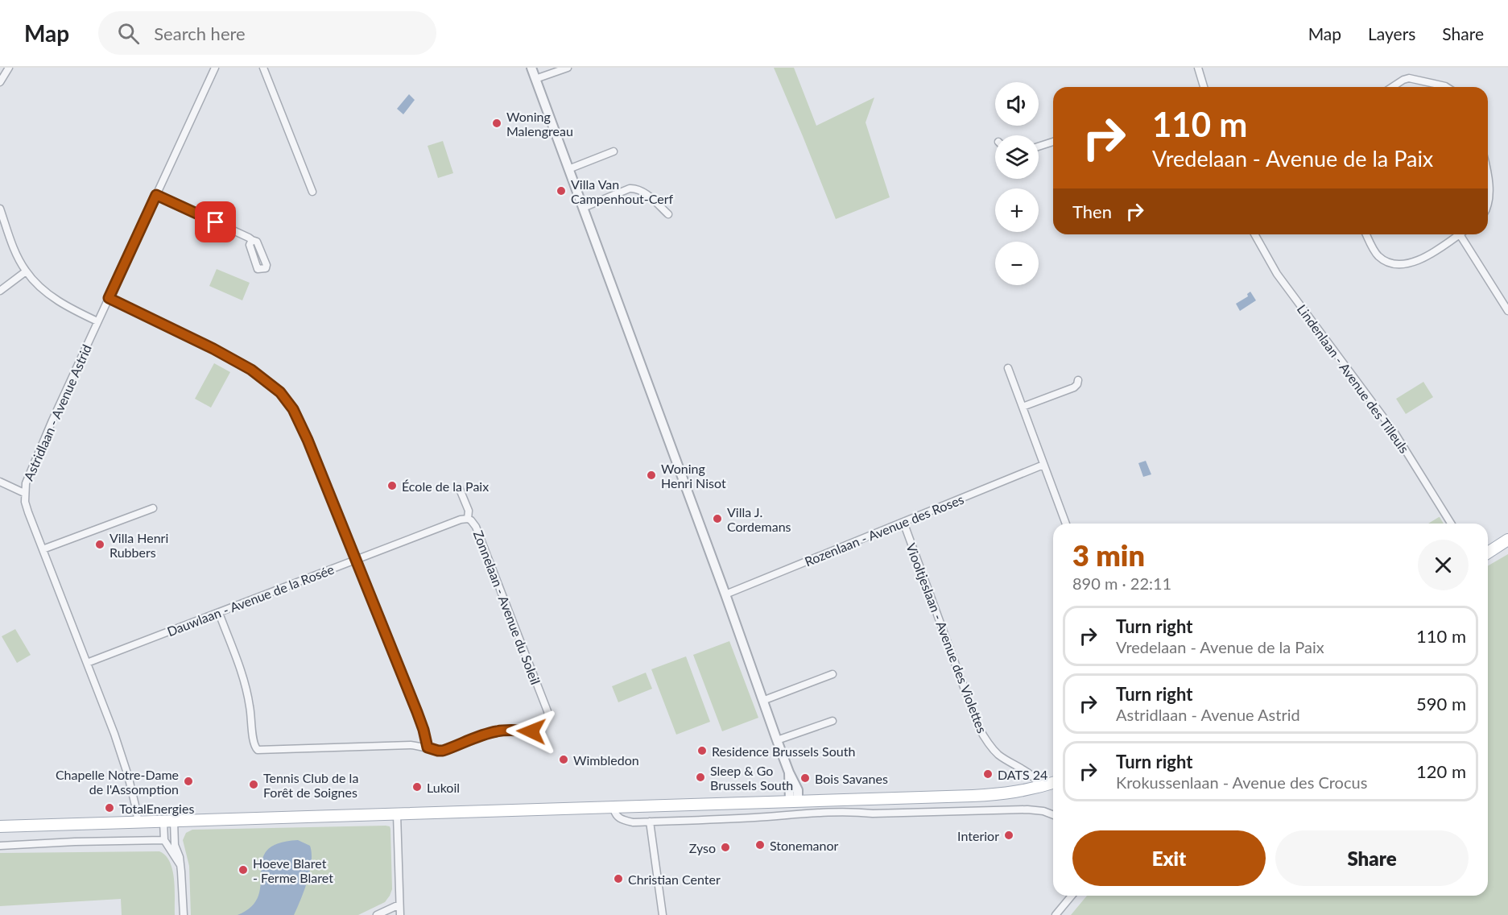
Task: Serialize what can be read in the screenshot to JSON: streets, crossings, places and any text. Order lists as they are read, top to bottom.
{
  "streets": {
    "street": [
      "Lindenlaan - Avenue des Tilleuls",
      "Astridlaan - Avenue Astrid",
      "Rozenlaan - Avenue des Roses",
      "Dauwlaan - Avenue de la Rosée",
      "Zonnelaan - Avenue du Soleil",
      "Viooltjeslaan - Avenue des Violettes"
    ]
  },
  "crossings": [
    ["Astridlaan - Avenue Astrid", "Dauwlaan - Avenue de la Rosée"],
    ["Rozenlaan - Avenue des Roses", "Viooltjeslaan - Avenue des Violettes"],
    ["Dauwlaan - Avenue de la Rosée", "Zonnelaan - Avenue du Soleil"]
  ],
  "places": [
    "Woning Malengreau",
    "Villa Van Campenhout-Cerf",
    "Woning Henri Nisot",
    "École de la Paix",
    "Villa J. Cordemans",
    "Villa Henri Rubbers",
    "Residence Brussels South",
    "Wimbledon",
    "DATS 24",
    "Sleep & Go Brussels South",
    "Bois Savanes",
    "Chapelle Notre-Dame de l'Assomption",
    "Tennis Club de la Forêt de Soignes",
    "Lukoil",
    "TotalEnergies",
    "Interior",
    "Stonemanor",
    "Zyso",
    "Hoeve Blaret - Ferme Blaret",
    "Christian Center"
  ],
  "page": {
    "header": "Map",
    "search": "Search here",
    "nav": ["Map", "Layers", "Share"],
    "map_buttons": ["+", "−"],
    "turn": ["110 m", "Vredelaan - Avenue de la Paix"],
    "then": "Then",
    "heading": ["3 min", "890 m · 22:11"],
    "list": [
      {
        "name": "Turn right",
        "note": "Vredelaan - Avenue de la Paix",
        "value": "110 m"
      },
      {
        "name": "Turn right",
        "note": "Astridlaan - Avenue Astrid",
        "value": "590 m"
      },
      {
        "name": "Turn right",
        "note": "Krokussenlaan - Avenue des Crocus",
        "value": "120 m"
      }
    ],
    "buttons": ["Exit", "Share"]
  }
}
